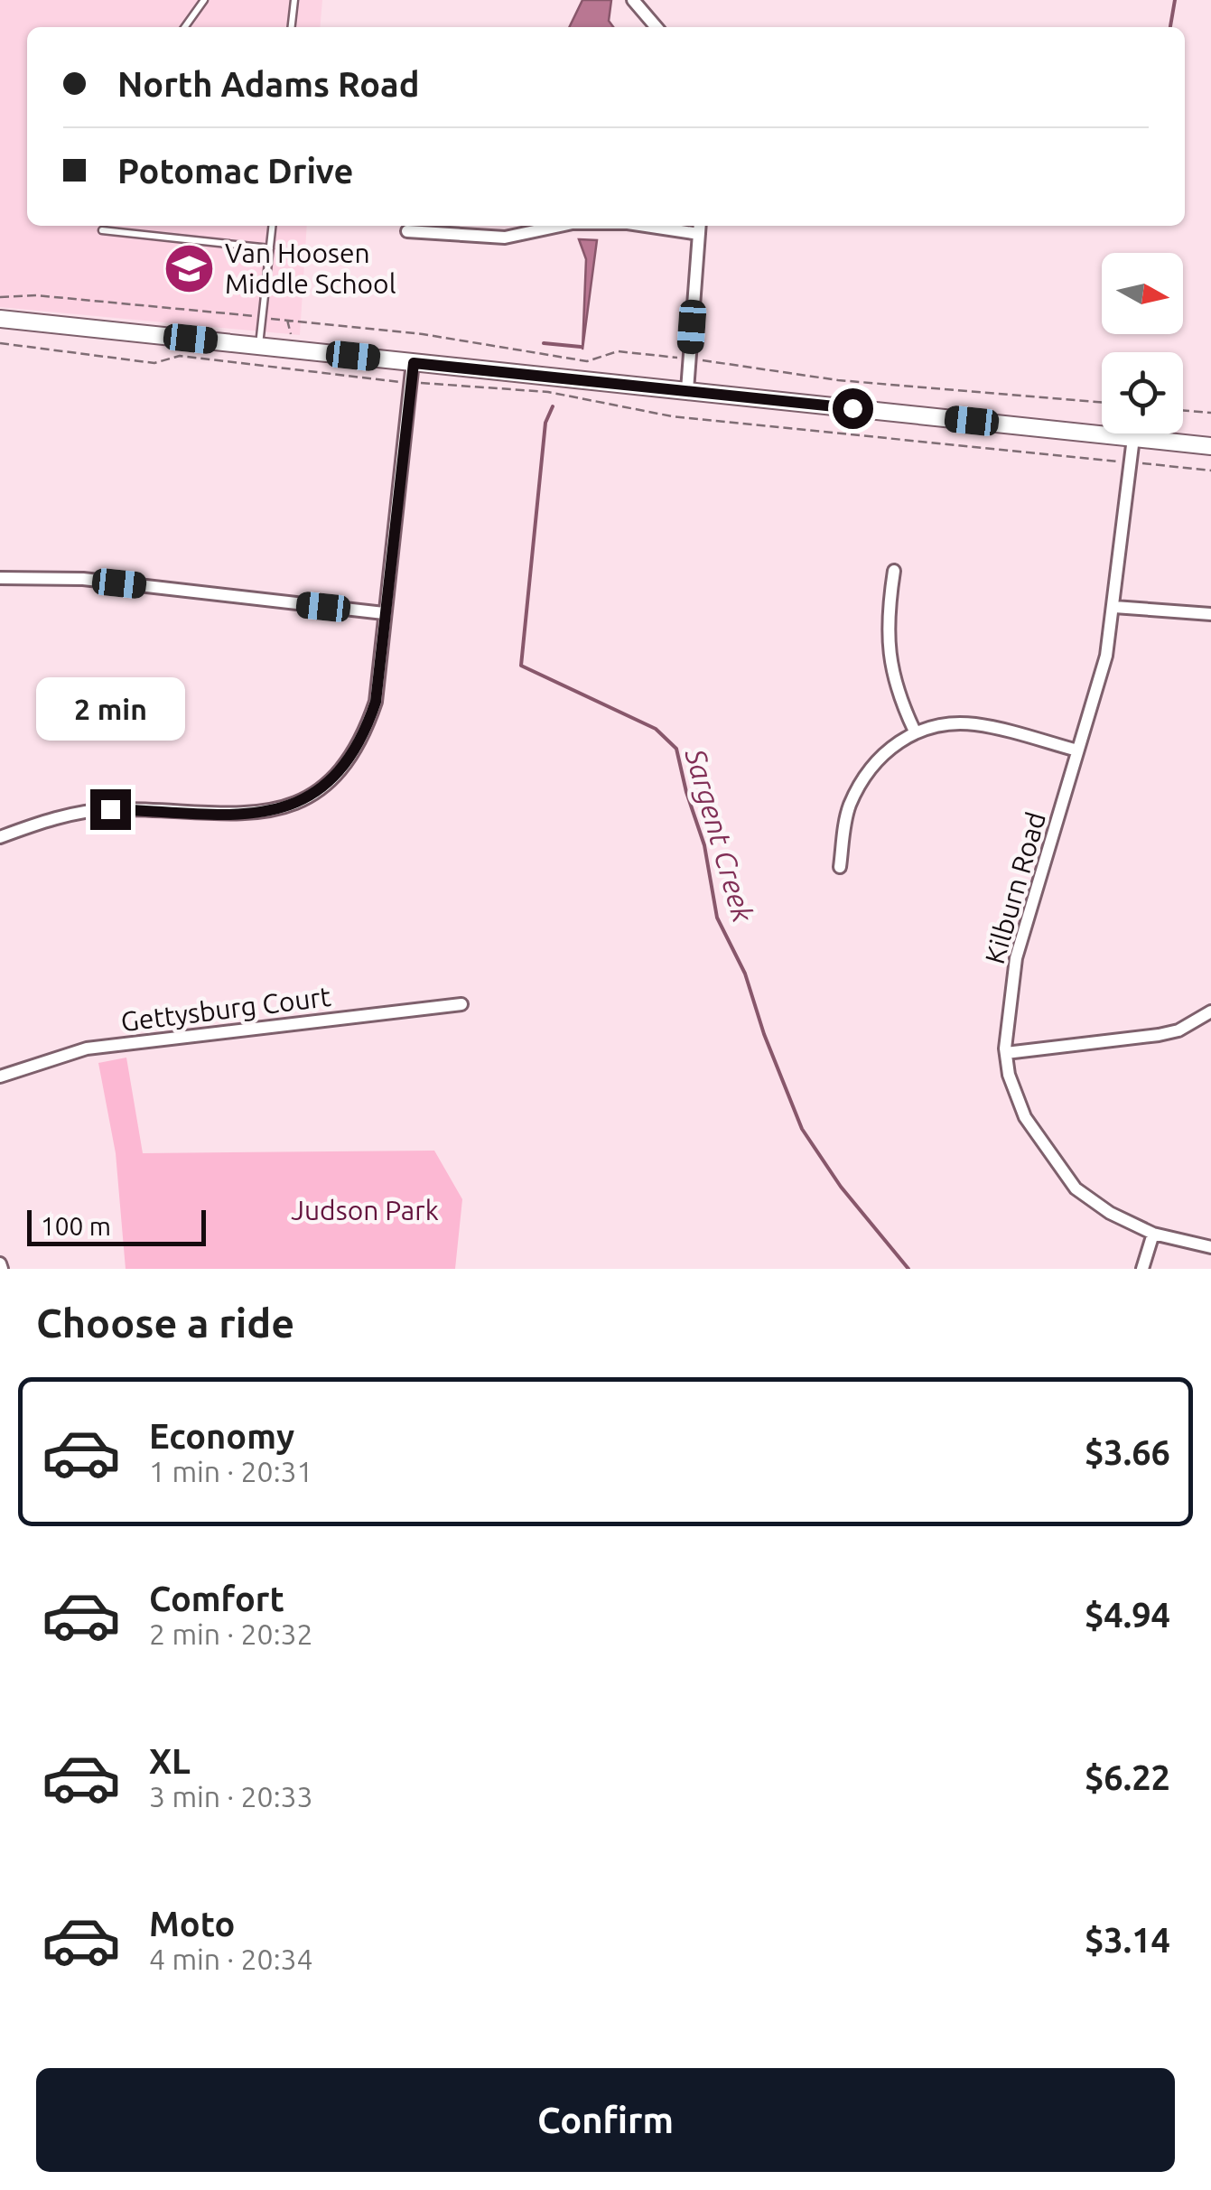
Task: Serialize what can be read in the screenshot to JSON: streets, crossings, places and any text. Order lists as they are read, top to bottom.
{
  "streets": {
    "street": ["Kilburn Road", "Gettysburg Court"]
  },
  "water": ["Sargent Creek"],
  "parks": ["Judson Park"],
  "places": {
    "school or university": ["Van Hoosen Middle School"]
  },
  "scale_bar": "100 m",
  "north": "right",
  "page": {
    "banner": ["North Adams Road", "Potomac Drive"],
    "bubble": "2 min",
    "scale": "100 m",
    "heading": "Choose a ride",
    "list": [
      {
        "name": "Economy",
        "note": "1 min · 20:31",
        "value": "$3.66"
      },
      {
        "name": "Comfort",
        "note": "2 min · 20:32",
        "value": "$4.94"
      },
      {
        "name": "XL",
        "note": "3 min · 20:33",
        "value": "$6.22"
      },
      {
        "name": "Moto",
        "note": "4 min · 20:34",
        "value": "$3.14"
      }
    ],
    "buttons": "Confirm"
  }
}
